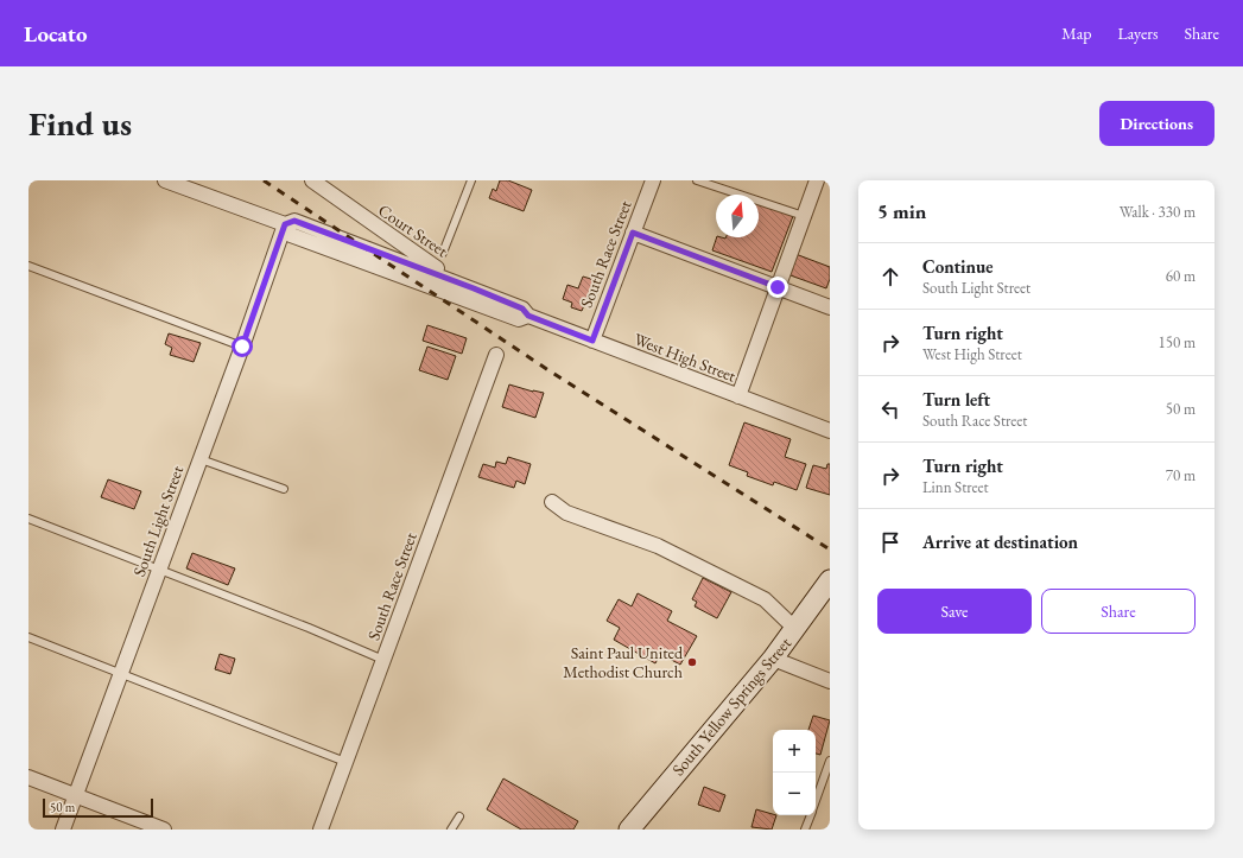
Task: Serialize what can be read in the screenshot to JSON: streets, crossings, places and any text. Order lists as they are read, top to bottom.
{
  "streets": {
    "main road": ["South Yellow Springs Street"],
    "street": [
      "Court Street",
      "South Race Street",
      "West High Street",
      "South Light Street"
    ]
  },
  "crossings": [
    ["Court Street", "West High Street"],
    ["South Race Street", "West High Street"],
    ["West High Street", "South Light Street"]
  ],
  "places": ["Saint Paul United Methodist Church"],
  "scale_bar": "50 m",
  "north": "top",
  "page": {
    "header": "Locato",
    "nav": ["Map", "Layers", "Share"],
    "buttons": [
      "Directions",
      ["Save", "Share"]
    ],
    "title": "Find us",
    "heading": ["5 min", "Walk · 330 m"],
    "list": [
      ["Continue", "South Light Street", "60 m"],
      ["Turn right", "West High Street", "150 m"],
      ["Turn left", "South Race Street", "50 m"],
      ["Turn right", "Linn Street", "70 m"],
      "Arrive at destination"
    ],
    "map_buttons": ["+", "−"],
    "scale": "50 m"
  }
}
